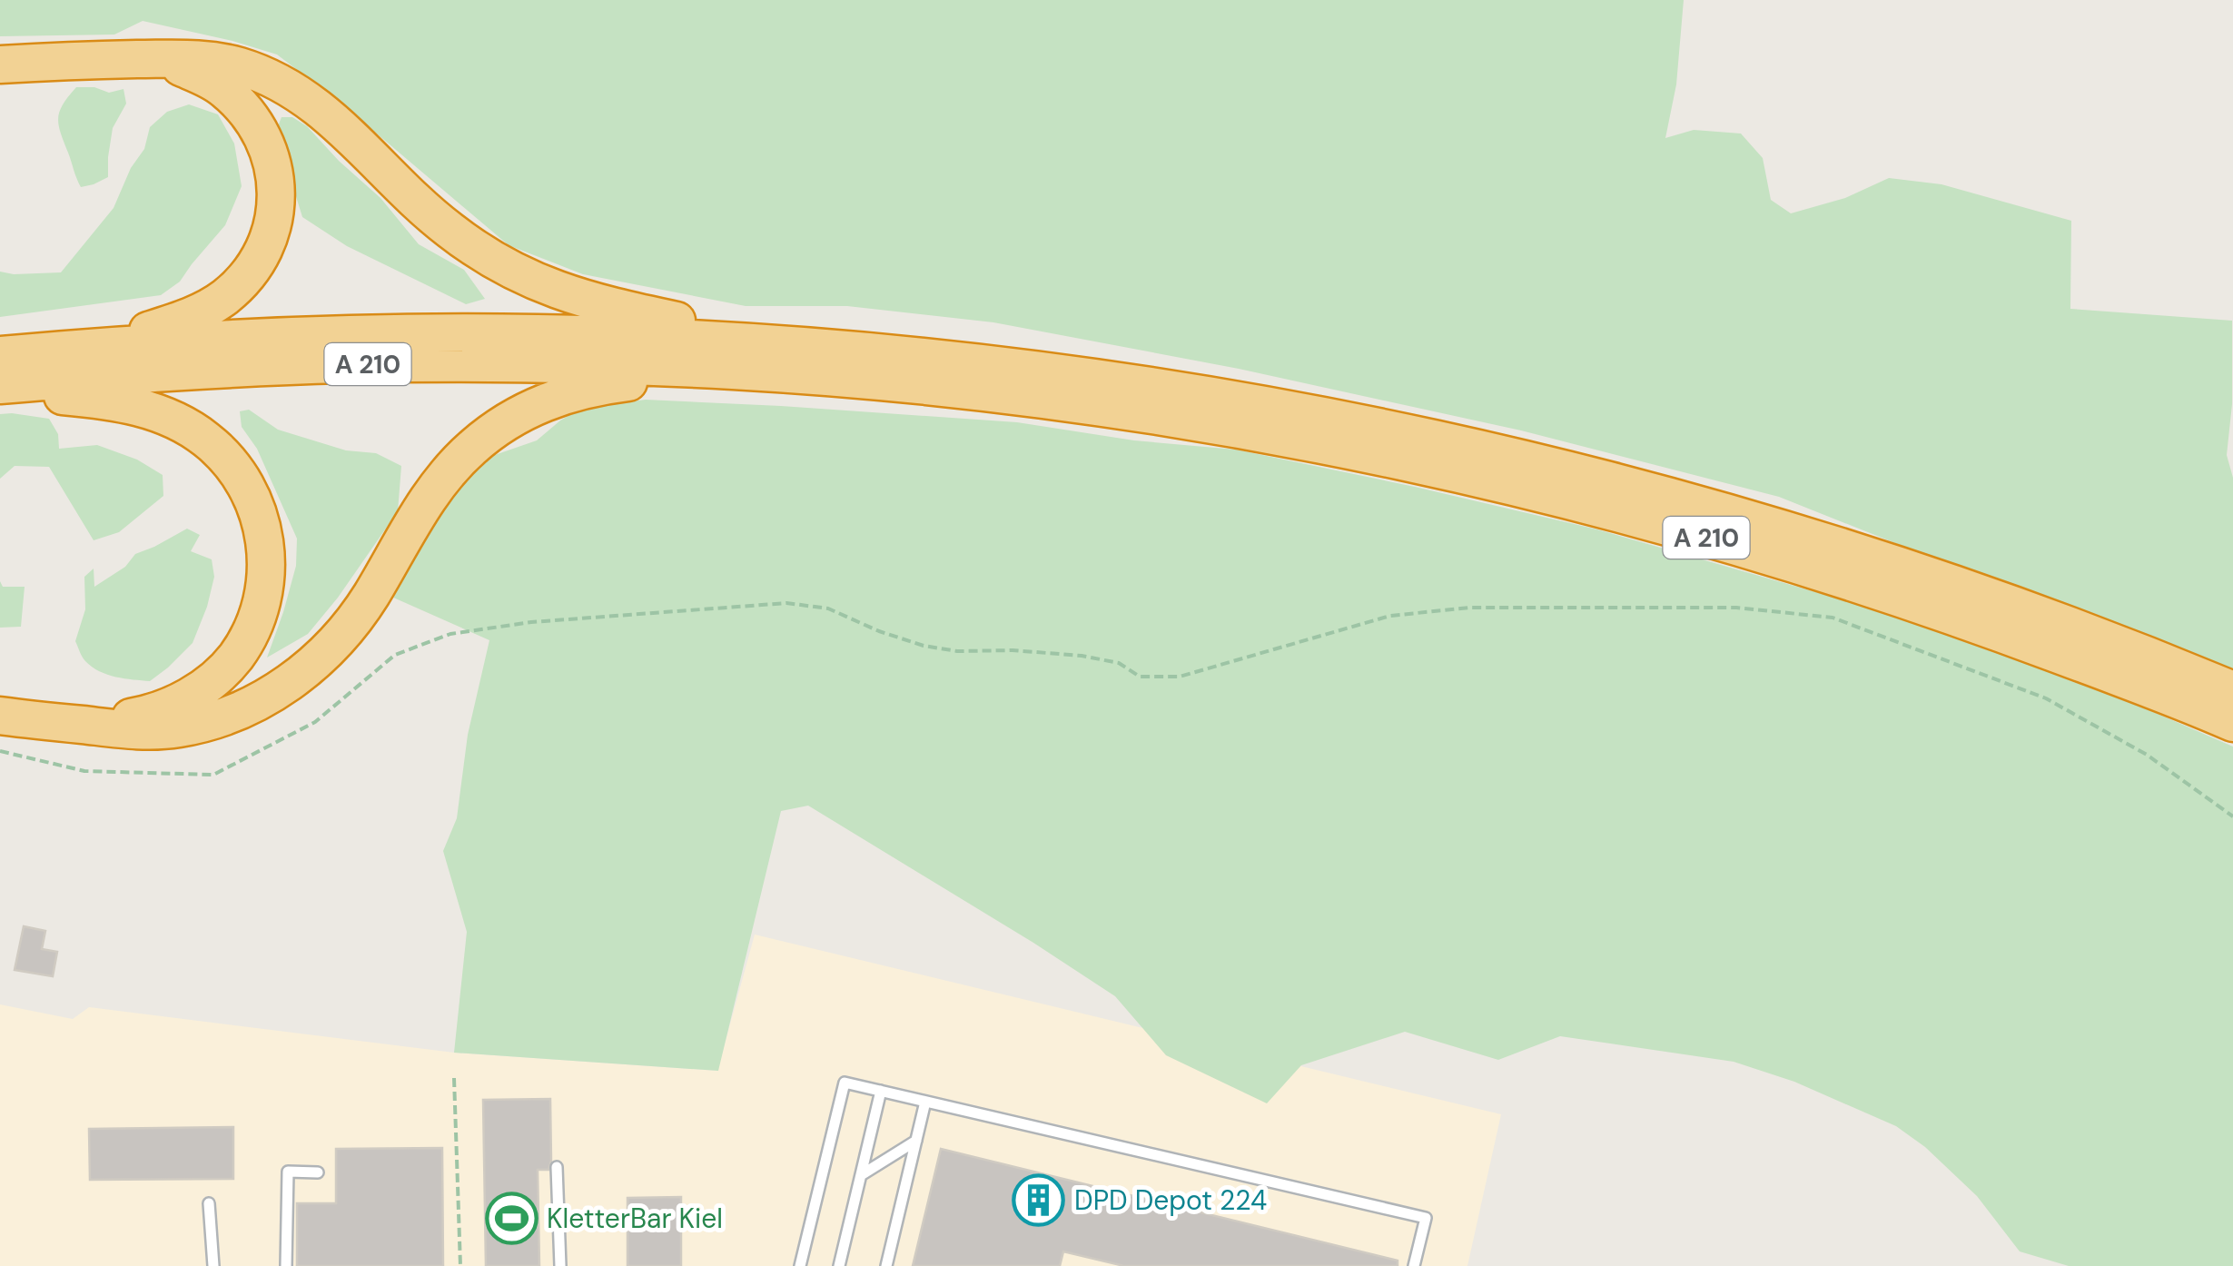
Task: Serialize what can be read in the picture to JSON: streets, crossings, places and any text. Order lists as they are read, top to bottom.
{
  "streets": {
    "highway": ["A 210"]
  },
  "places": {
    "building": ["DPD Depot 224"],
    "sports": ["KletterBar Kiel"]
  }
}
